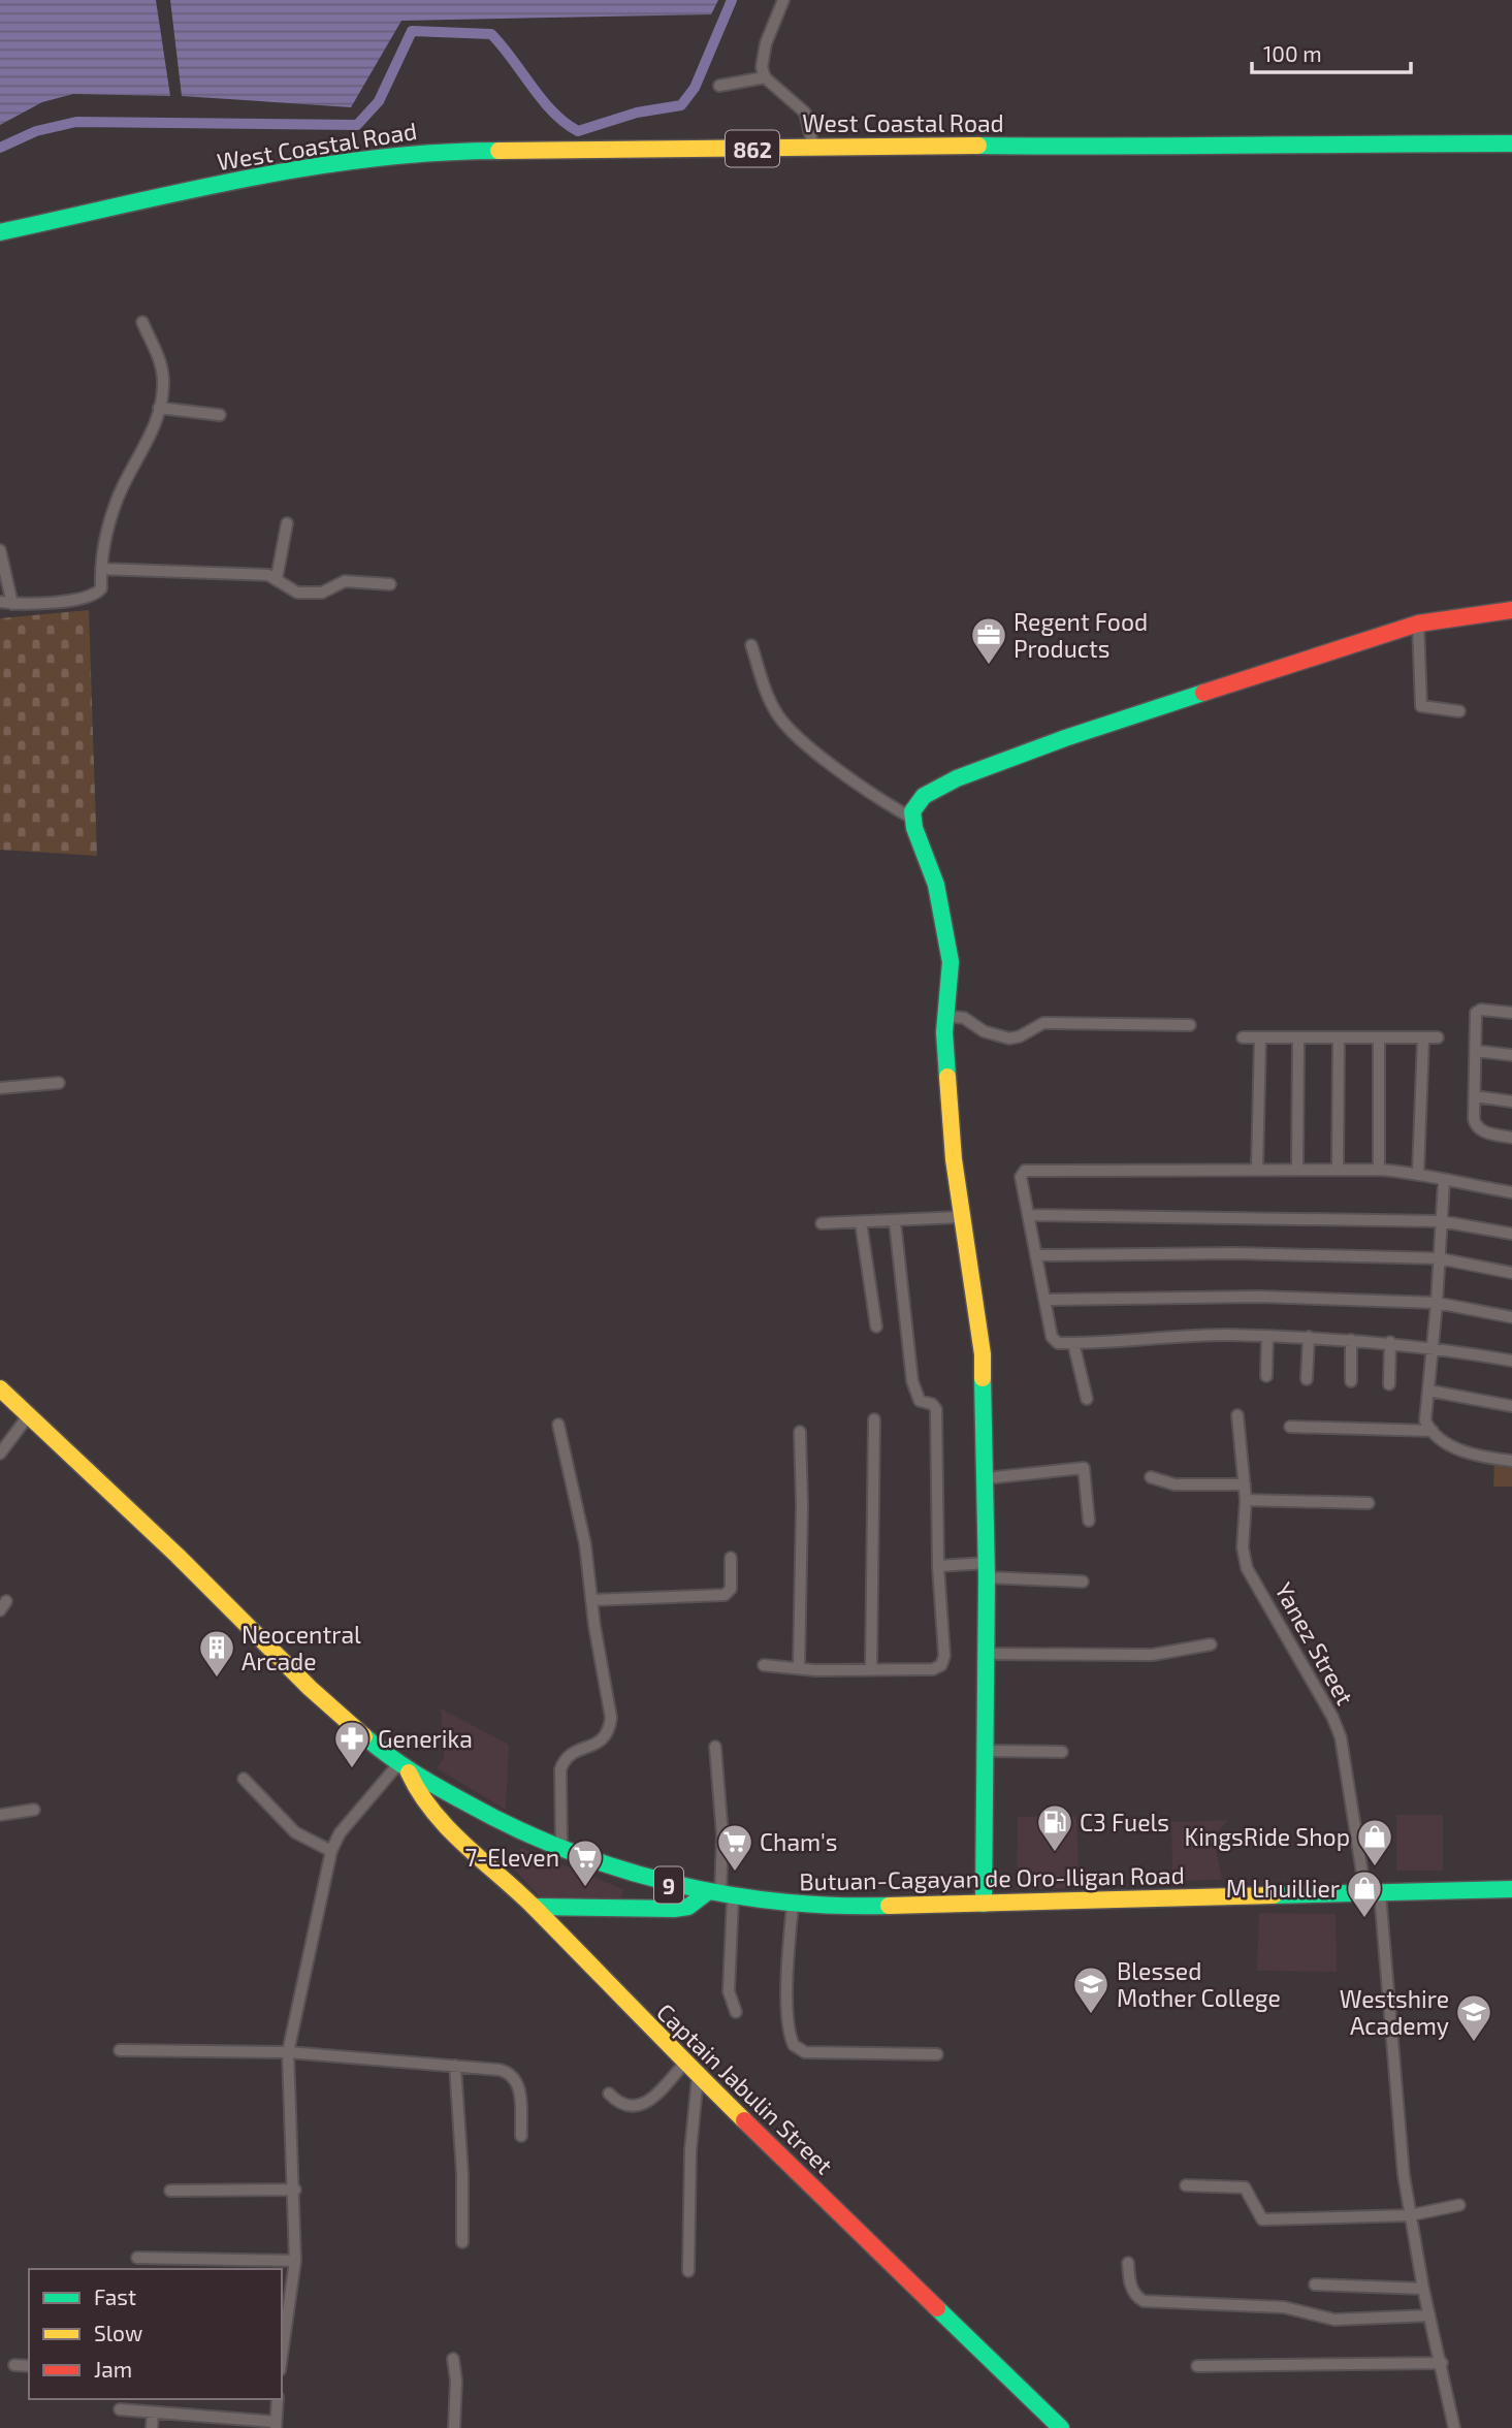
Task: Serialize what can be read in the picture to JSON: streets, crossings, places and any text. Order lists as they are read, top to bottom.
{
  "streets": {
    "main road": [
      "West Coastal Road",
      "862",
      "Butuan-Cagayan de Oro-Iligan Road",
      "9",
      "Captain Jabulin Street"
    ],
    "street": ["Yanez Street"]
  },
  "crossings": [
    ["Yanez Street", "Butuan-Cagayan de Oro-Iligan Road"],
    ["Butuan-Cagayan de Oro-Iligan Road", "Captain Jabulin Street"]
  ],
  "places": {
    "office": ["Regent Food Products"],
    "building": ["Neocentral Arcade"],
    "pharmacy": ["Generika"],
    "fuel station": ["C3 Fuels"],
    "shop": ["KingsRide Shop", "M Lhuillier"],
    "supermarket": ["Cham's", "7-Eleven"],
    "school or university": ["Blessed Mother College", "Westshire Academy"]
  },
  "legend": ["Fast", "Slow", "Jam"],
  "scale_bar": "100 m"
}
